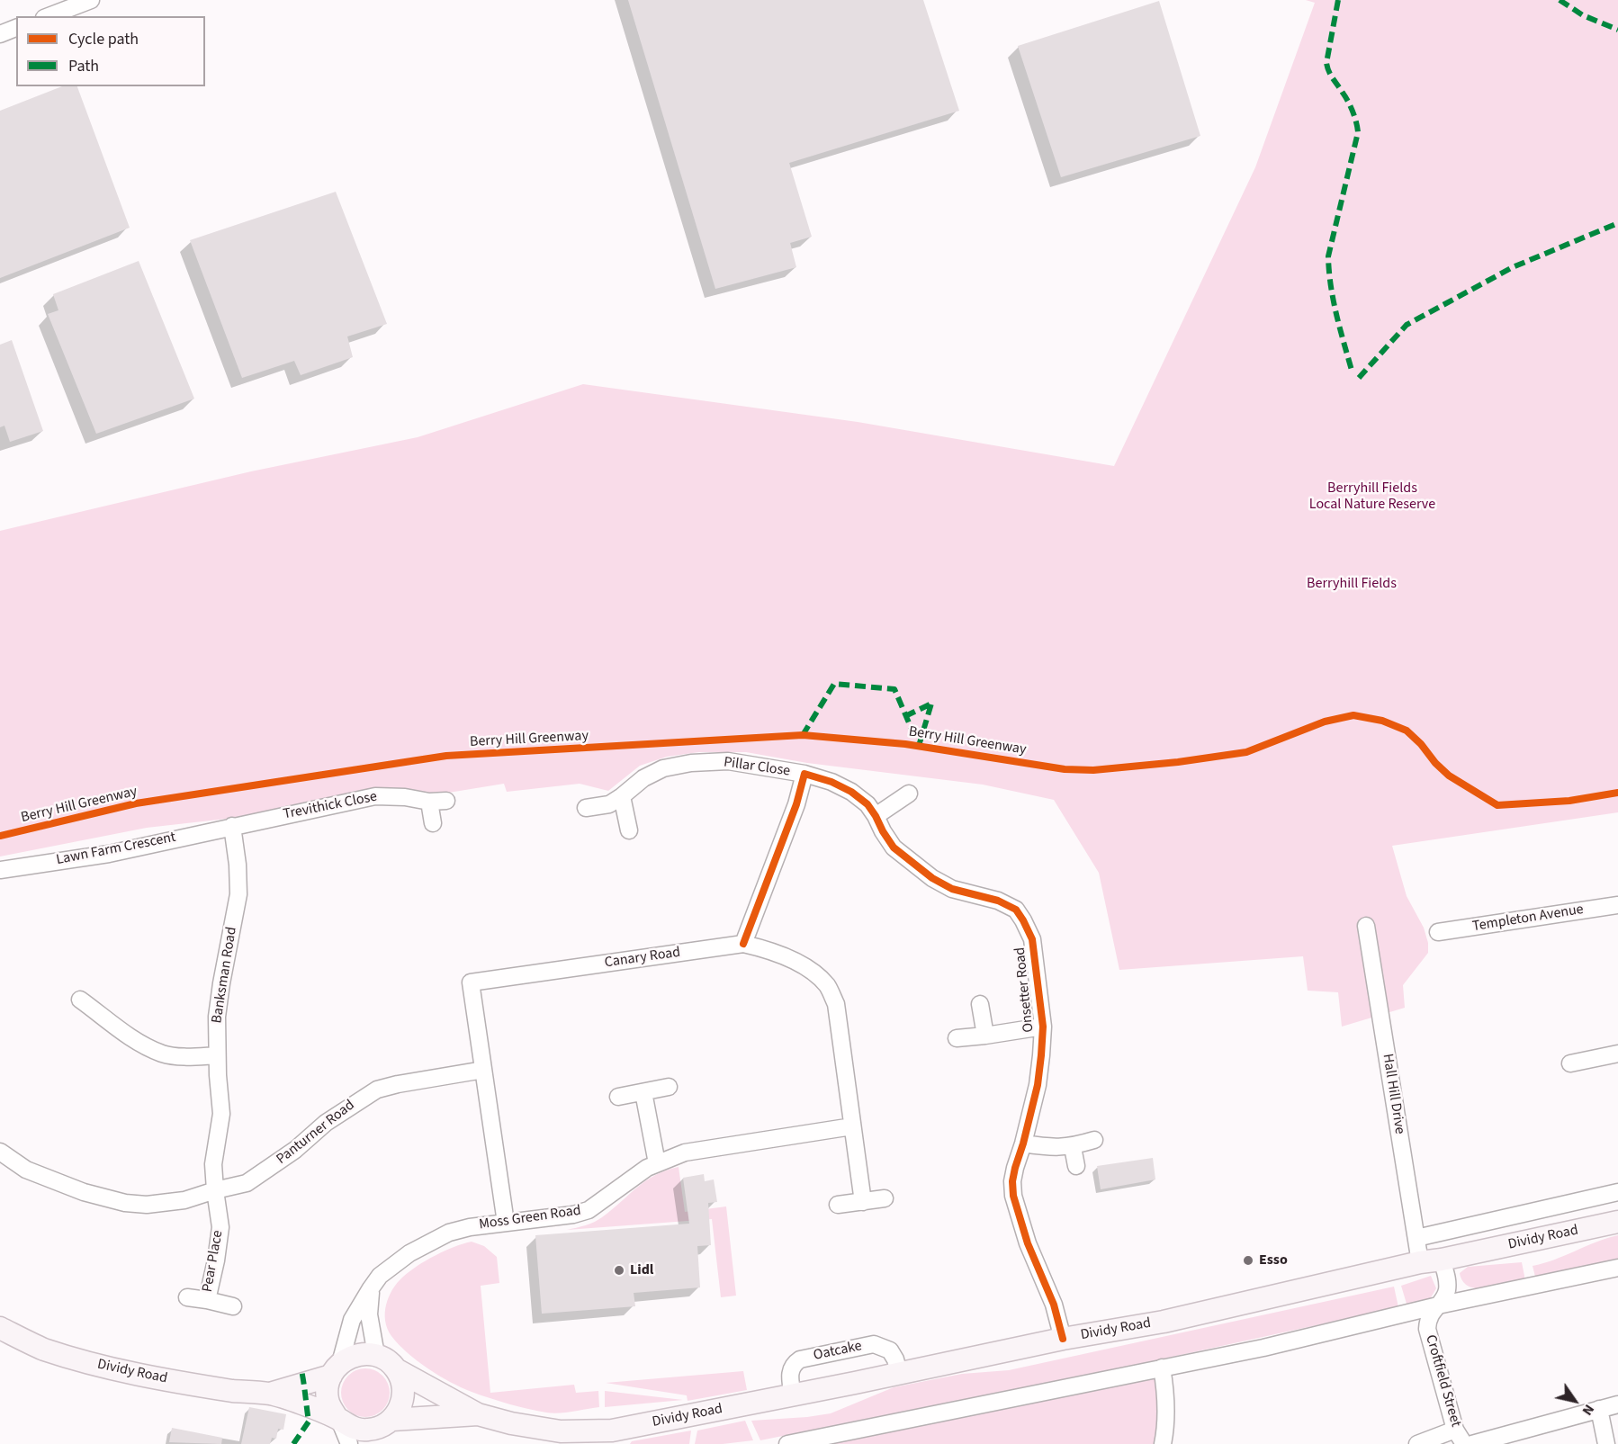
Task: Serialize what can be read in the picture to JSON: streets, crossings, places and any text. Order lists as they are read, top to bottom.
{
  "streets": {
    "main road": ["Dividy Road"],
    "street": [
      "Pillar Close",
      "Trevithick Close",
      "Lawn Farm Crescent",
      "Templeton Avenue",
      "Canary Road",
      "Banksman Road",
      "Onsetter Road",
      "Hall Hill Drive",
      "Panturner Road",
      "Moss Green Road",
      "Pear Place",
      "Oatcake",
      "Croftfield Street"
    ],
    "cycle path": ["Berry Hill Greenway"]
  },
  "crossings": [
    ["Pillar Close", "Onsetter Road"],
    ["Trevithick Close", "Lawn Farm Crescent"],
    ["Trevithick Close", "Banksman Road"],
    ["Lawn Farm Crescent", "Banksman Road"],
    ["Canary Road", "Panturner Road"],
    ["Canary Road", "Moss Green Road"],
    ["Banksman Road", "Panturner Road"],
    ["Banksman Road", "Pear Place"],
    ["Onsetter Road", "Dividy Road"],
    ["Hall Hill Drive", "Dividy Road"],
    ["Hall Hill Drive", "Croftfield Street"],
    ["Panturner Road", "Pear Place"],
    ["Moss Green Road", "Dividy Road"],
    ["Dividy Road", "Oatcake"],
    ["Dividy Road", "Croftfield Street"]
  ],
  "parks": ["Berryhill Fields Local Nature Reserve", "Berryhill Fields"],
  "places": ["Esso", "Lidl"],
  "legend": ["Cycle path", "Path"],
  "north": "bottom right"
}
